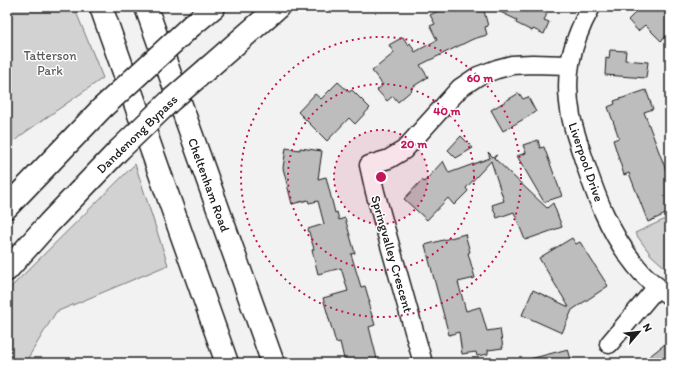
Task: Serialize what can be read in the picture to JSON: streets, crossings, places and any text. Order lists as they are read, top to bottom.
{
  "streets": {
    "main road": ["Dandenong Bypass", "Cheltenham Road"],
    "street": ["Liverpool Drive", "Springvalley Crescent"]
  },
  "crossings": [
    ["Liverpool Drive", "Springvalley Crescent"]
  ],
  "parks": ["Tatterson Park"],
  "north": "top right",
  "rings": ["60 m", "40 m", "20 m"]
}
